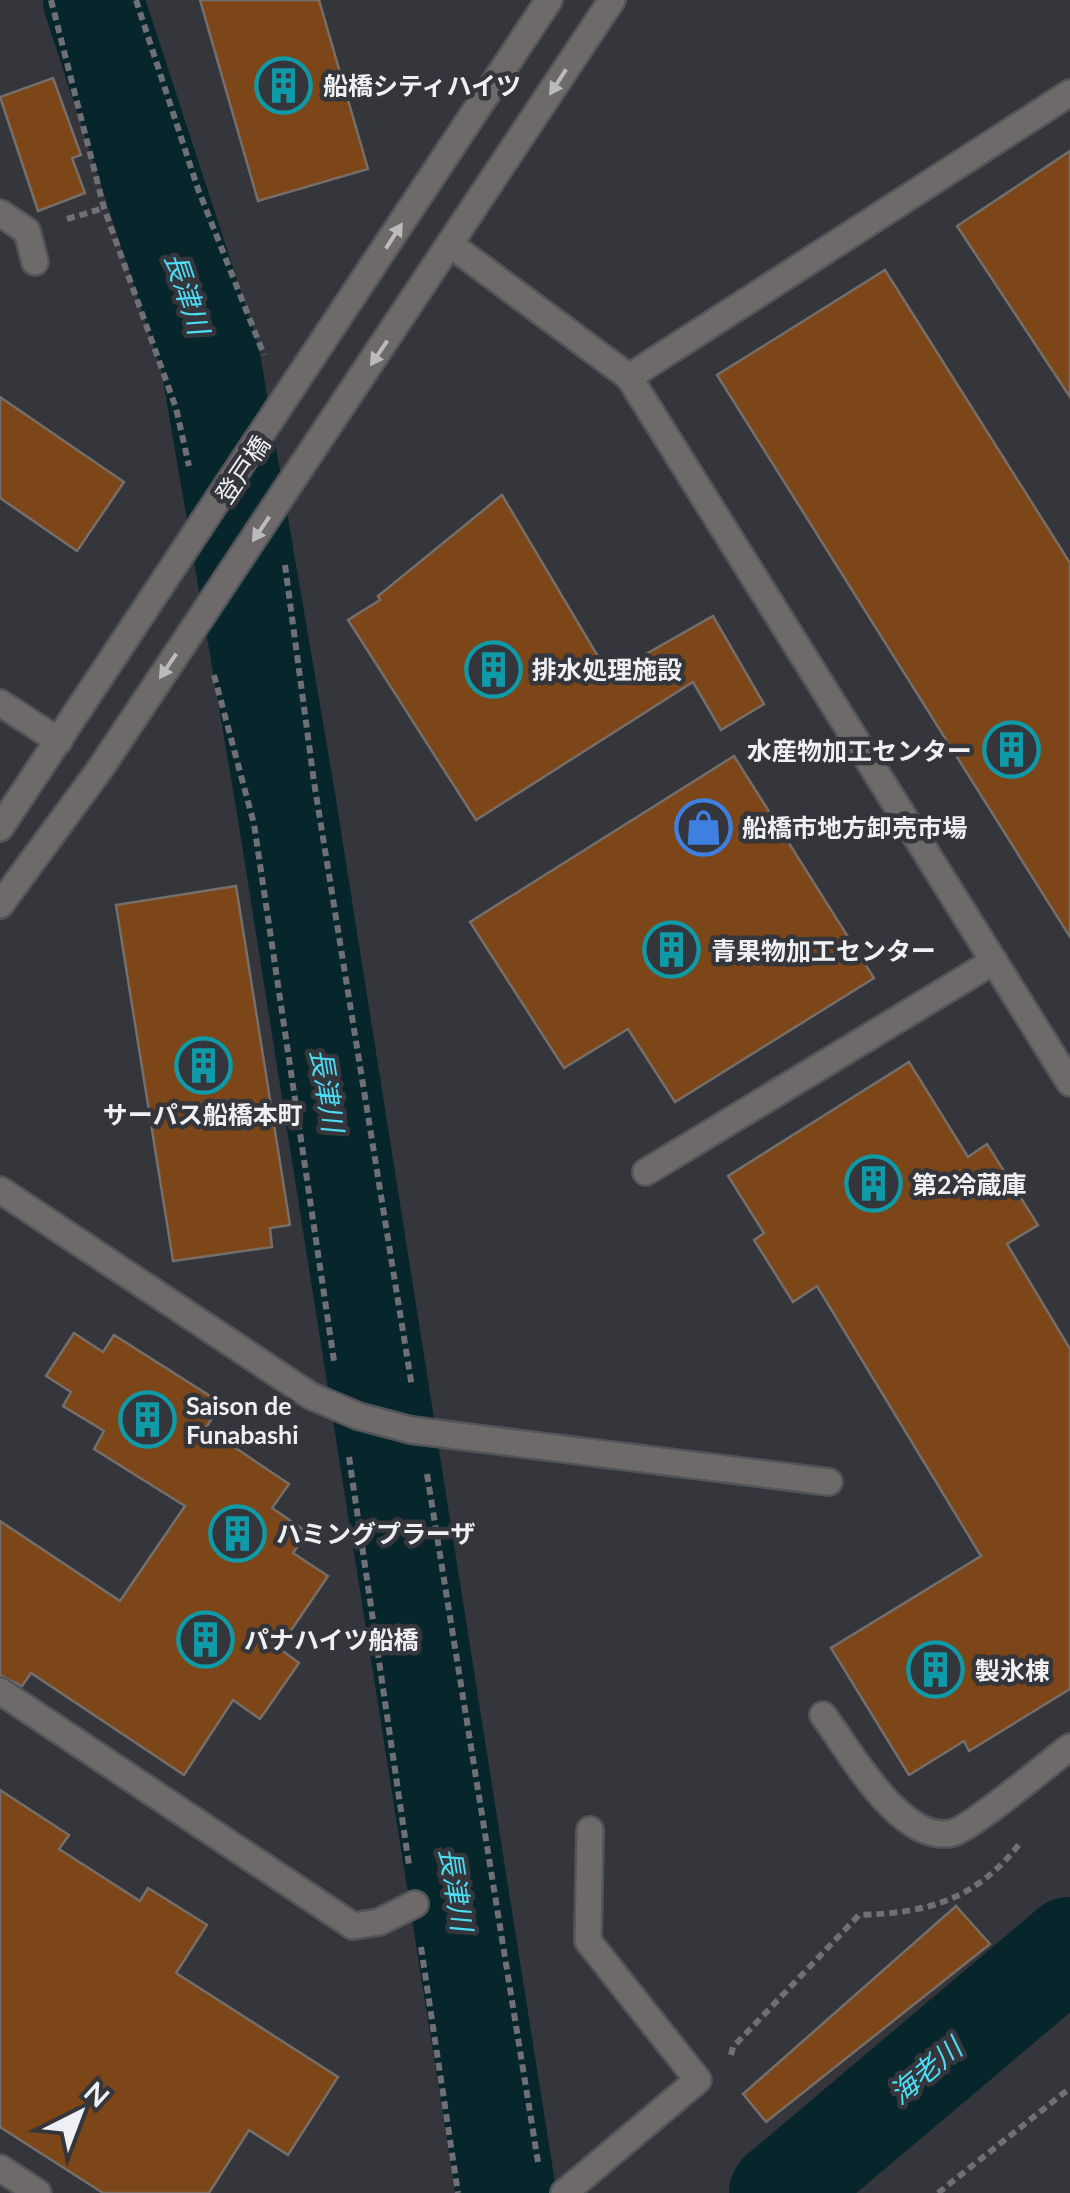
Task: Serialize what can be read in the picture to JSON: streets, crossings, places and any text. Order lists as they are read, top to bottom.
{
  "streets": {
    "street": ["登戸橋"]
  },
  "water": ["長津川", "海老川"],
  "places": {
    "building": [
      "船橋シティハイツ",
      "排水処理施設",
      "水産物加工センター",
      "青果物加工センター",
      "サーパス船橋本町",
      "第2冷蔵庫",
      "Saison de Funabashi",
      "ハミングプラーザ",
      "パナハイツ船橋",
      "製氷棟"
    ],
    "shop": ["船橋市地方卸売市場"]
  },
  "north": "top right"
}
